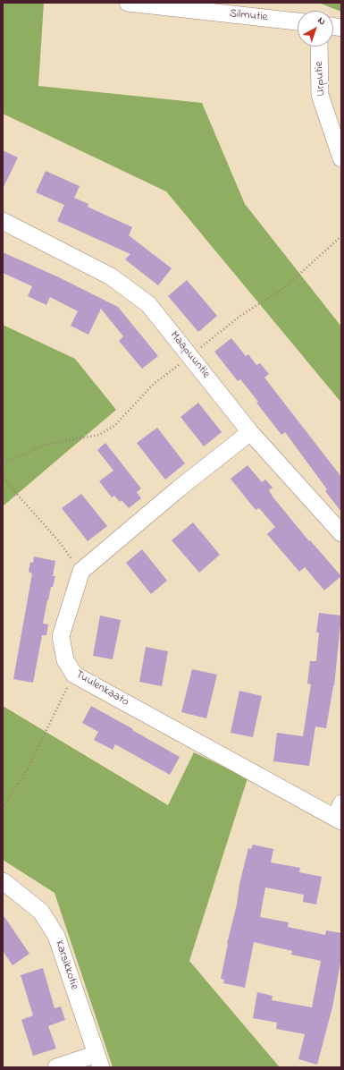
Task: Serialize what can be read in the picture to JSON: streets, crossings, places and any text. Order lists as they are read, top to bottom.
{
  "streets": {
    "street": [
      "Silmutie",
      "Urputie",
      "Maapuuntie",
      "Tuulenkaato",
      "Karsikkotie"
    ]
  },
  "north": "top right"
}
